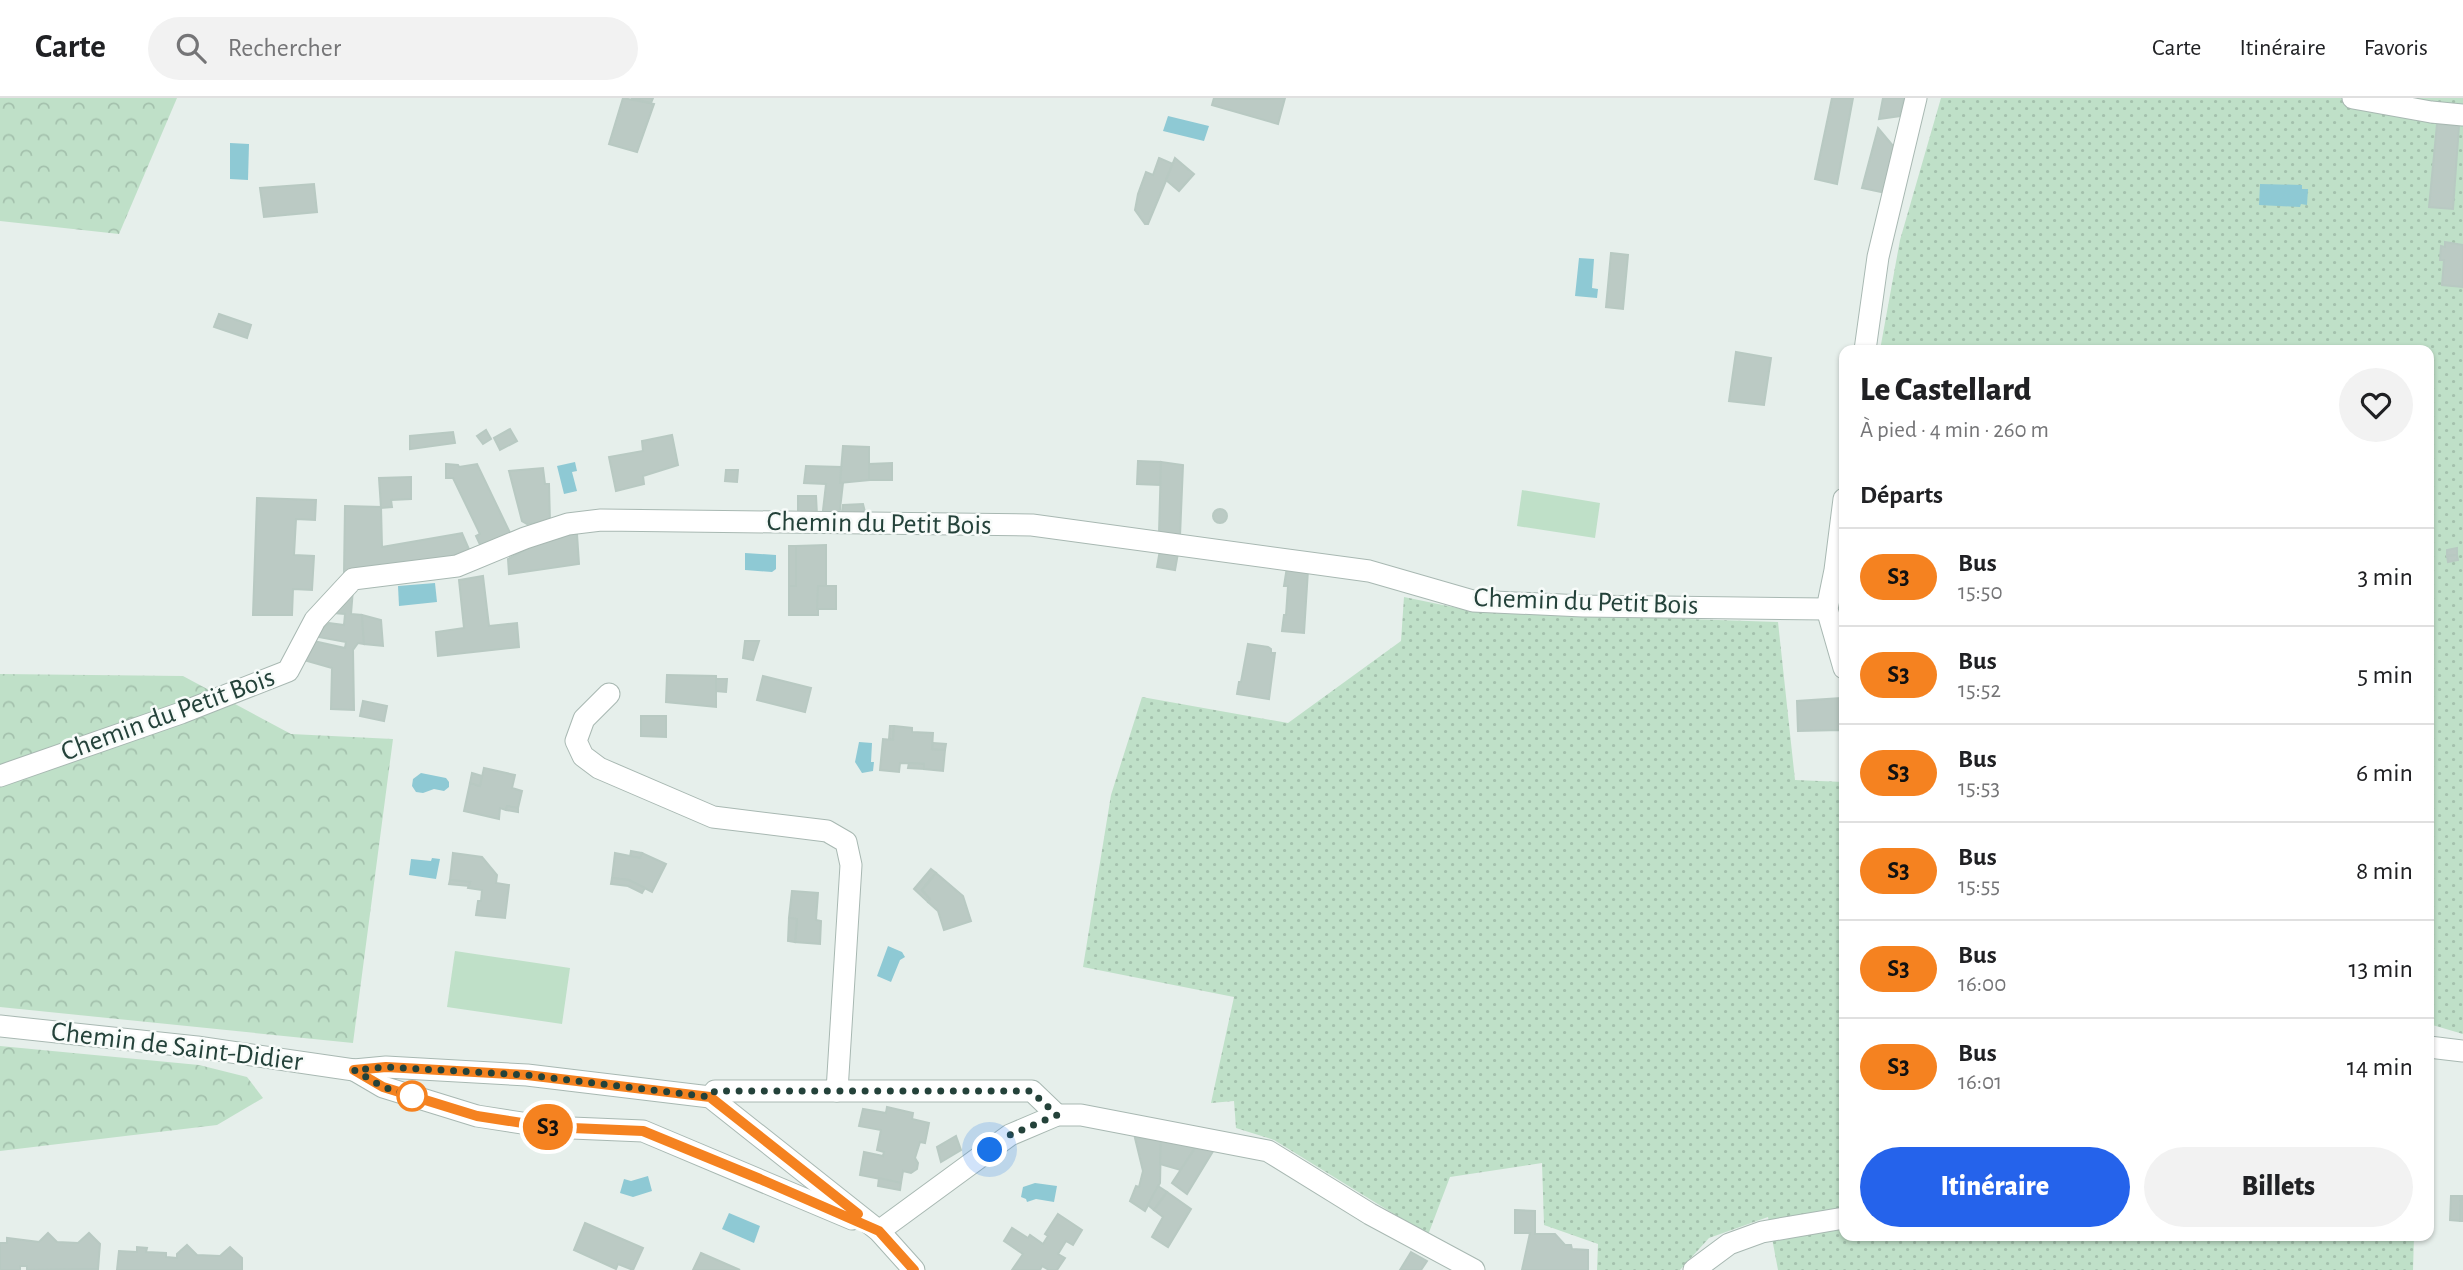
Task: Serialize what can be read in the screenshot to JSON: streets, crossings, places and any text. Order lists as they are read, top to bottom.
{
  "streets": {
    "street": ["Chemin du Petit Bois", "Chemin de Saint-Didier"]
  },
  "lines": ["bus line S3"],
  "page": {
    "header": "Carte",
    "search": "Rechercher",
    "nav": ["Carte", "Itinéraire", "Favoris"],
    "on_map": "S3",
    "heading": [
      ["Le Castellard", "À pied · 4 min · 260 m"],
      "Départs"
    ],
    "list": [
      {
        "mark": "S3",
        "name": "Bus",
        "note": "15:50",
        "value": "3 min"
      },
      {
        "mark": "S3",
        "name": "Bus",
        "note": "15:52",
        "value": "5 min"
      },
      {
        "mark": "S3",
        "name": "Bus",
        "note": "15:53",
        "value": "6 min"
      },
      {
        "mark": "S3",
        "name": "Bus",
        "note": "15:55",
        "value": "8 min"
      },
      {
        "mark": "S3",
        "name": "Bus",
        "note": "16:00",
        "value": "13 min"
      },
      {
        "mark": "S3",
        "name": "Bus",
        "note": "16:01",
        "value": "14 min"
      }
    ],
    "buttons": ["Itinéraire", "Billets"]
  }
}
